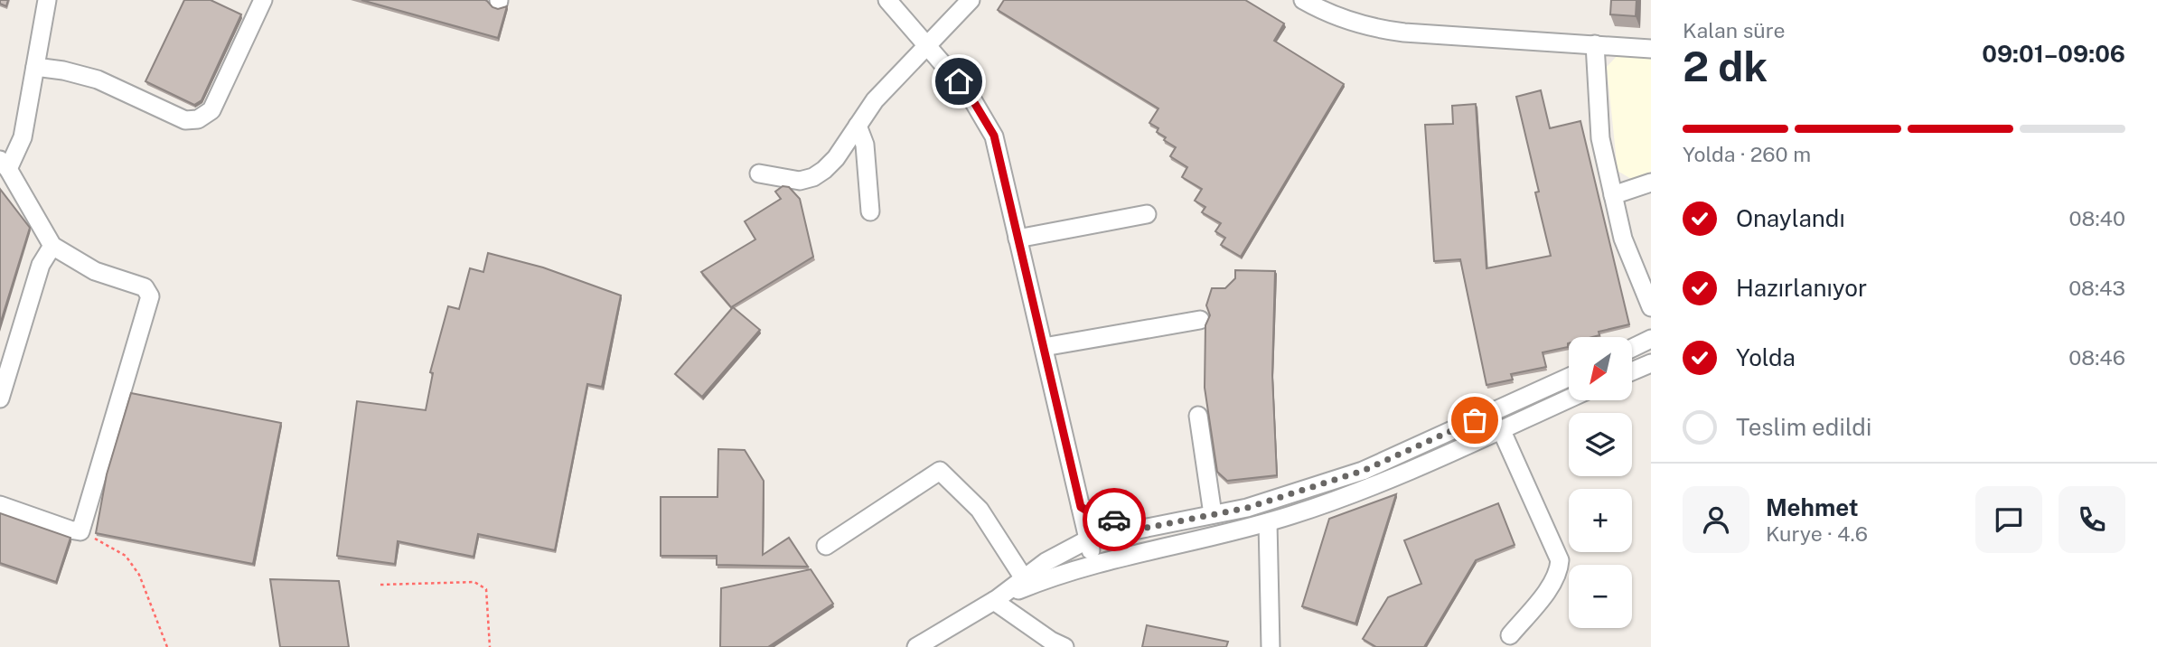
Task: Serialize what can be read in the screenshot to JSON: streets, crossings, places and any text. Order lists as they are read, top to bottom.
{
  "north": "bottom left",
  "page": {
    "heading": ["2 dk", "Kalan süre", "09:01–09:06"],
    "panel": ["Mehmet", "Kurye · 4.6"],
    "bar": "Yolda · 260 m",
    "list": [
      ["Onaylandı", "08:40"],
      ["Hazırlanıyor", "08:43"],
      ["Yolda", "08:46"],
      "Teslim edildi"
    ],
    "map_buttons": ["+", "−"]
  }
}
